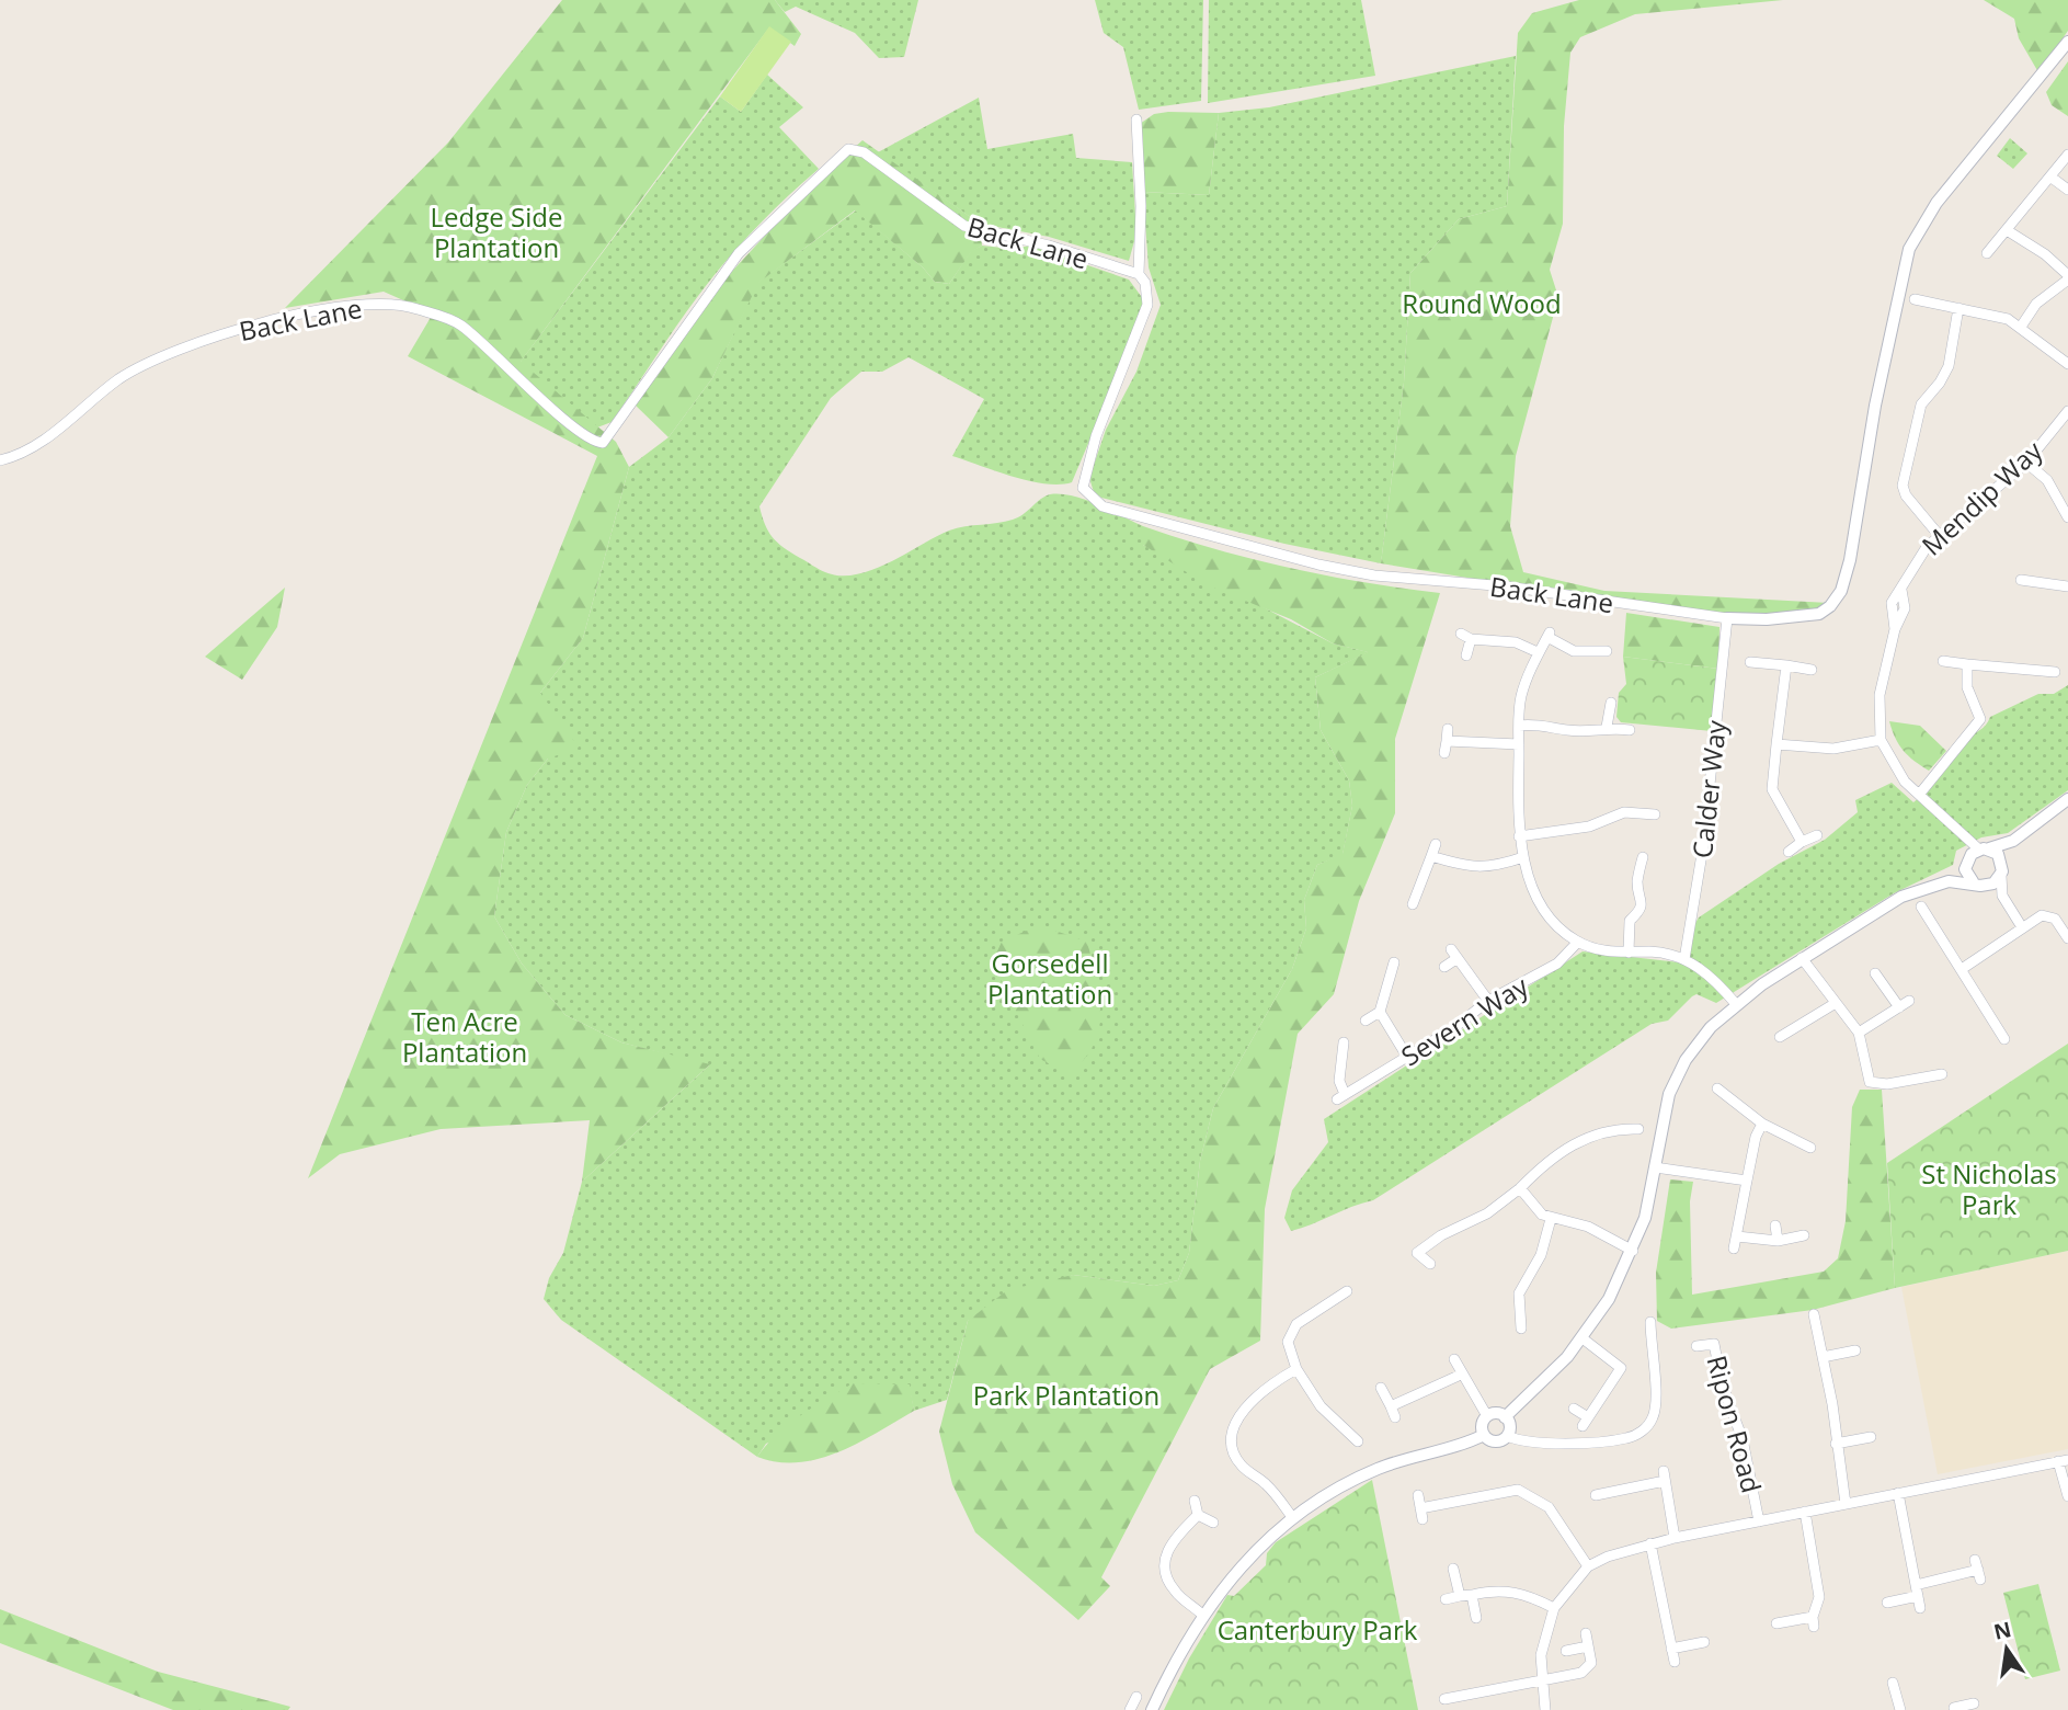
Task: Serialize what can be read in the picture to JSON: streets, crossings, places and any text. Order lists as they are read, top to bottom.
{
  "streets": {
    "street": [
      "Back Lane",
      "Mendip Way",
      "Calder Way",
      "Severn Way",
      "Ripon Road"
    ]
  },
  "crossings": [
    ["Back Lane", "Calder Way"]
  ],
  "parks": [
    "Ledge Side Plantation",
    "Round Wood",
    "Gorsedell Plantation",
    "Ten Acre Plantation",
    "St Nicholas Park",
    "Park Plantation",
    "Canterbury Park"
  ],
  "north": "top"
}
